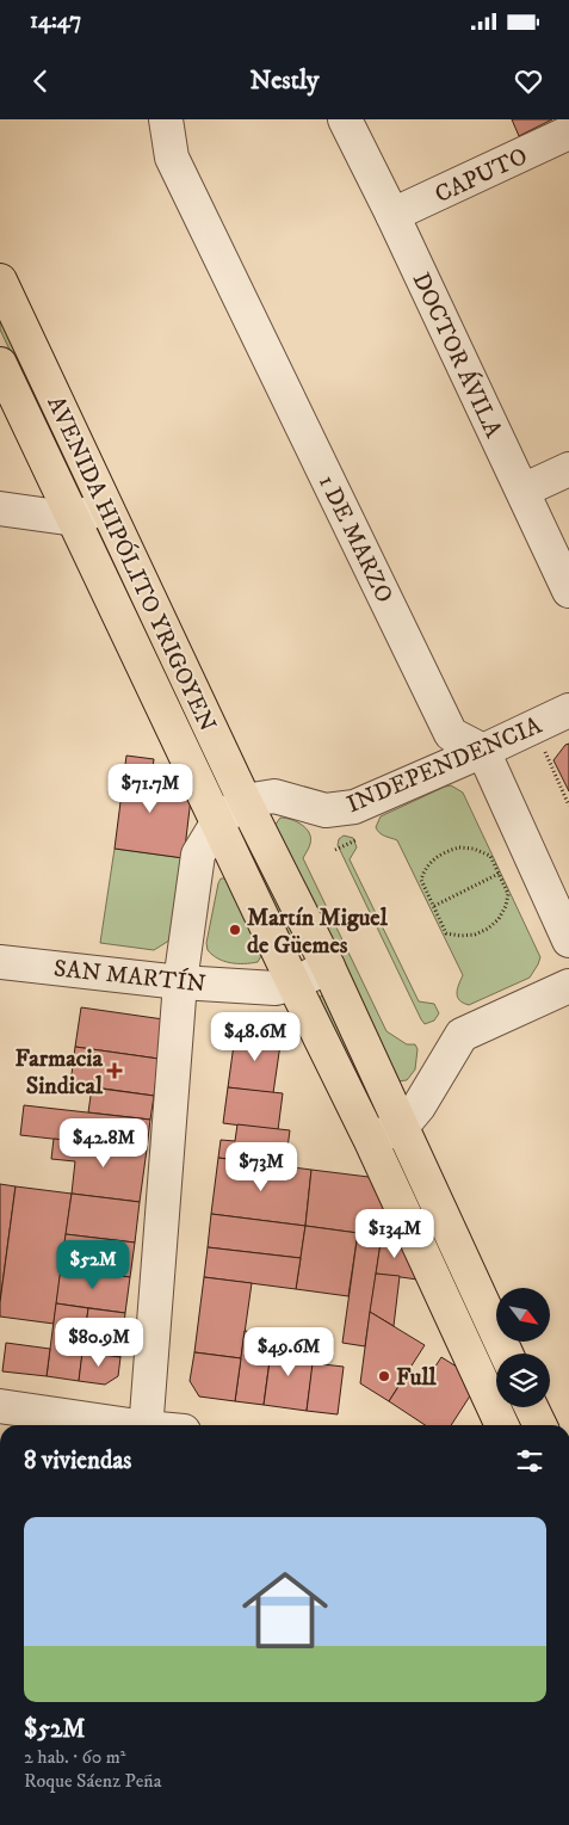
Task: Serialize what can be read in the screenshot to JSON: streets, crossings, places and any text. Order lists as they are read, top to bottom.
{
  "streets": {
    "main road": ["AVENIDA HIPÓLITO YRIGOYEN"],
    "street": [
      "CAPUTO",
      "DOCTOR ÁVILA",
      "1 DE MARZO",
      "INDEPENDENCIA",
      "SAN MARTÍN"
    ]
  },
  "crossings": [
    ["CAPUTO", "DOCTOR ÁVILA"],
    ["1 DE MARZO", "INDEPENDENCIA"],
    ["AVENIDA HIPÓLITO YRIGOYEN", "INDEPENDENCIA"],
    ["AVENIDA HIPÓLITO YRIGOYEN", "SAN MARTÍN"]
  ],
  "places": {
    "other": ["Martín Miguel de Güemes", "Full"],
    "health": ["Farmacia Sindical"]
  },
  "north": "bottom right",
  "page": {
    "status": "14:47",
    "header": "Nestly",
    "price": [
      "$71.7M",
      "$48.6M",
      "$42.8M",
      "$73M",
      "$134M",
      "$52M",
      "$80.9M",
      "$49.6M"
    ],
    "heading": "8 viviendas",
    "list": [
      {
        "name": "$52M",
        "note": "2 hab. · 60 m² · Roque Sáenz Peña"
      }
    ]
  }
}
